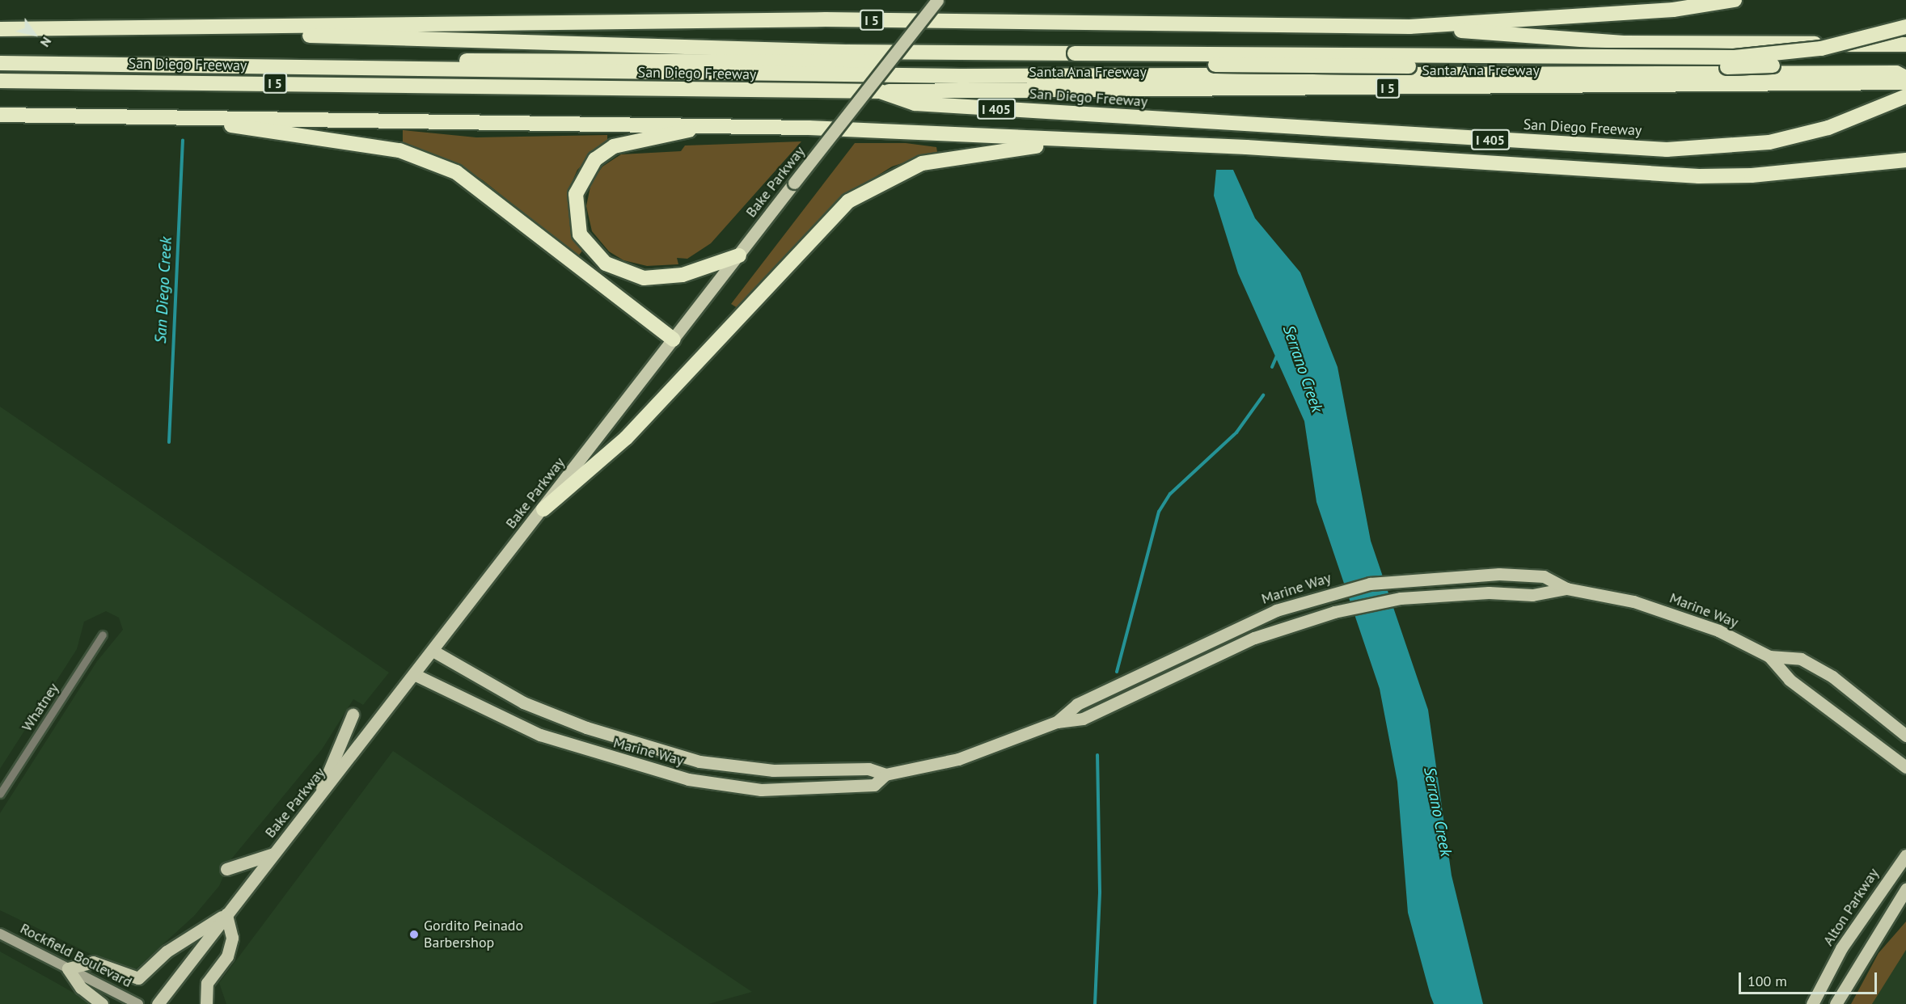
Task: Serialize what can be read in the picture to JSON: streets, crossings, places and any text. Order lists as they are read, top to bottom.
{
  "streets": {
    "highway": [
      "I 5",
      "San Diego Freeway",
      "Santa Ana Freeway",
      "I 405"
    ],
    "main road": [
      "Bake Parkway",
      "Marine Way",
      "Alton Parkway",
      "Rockfield Boulevard"
    ],
    "street": ["Whatney"]
  },
  "crossings": [
    ["San Diego Freeway", "Santa Ana Freeway"],
    ["Bake Parkway", "Marine Way"]
  ],
  "water": ["San Diego Creek", "Serrano Creek"],
  "places": ["Gordito Peinado Barbershop"],
  "scale_bar": "100 m",
  "north": "bottom right"
}
